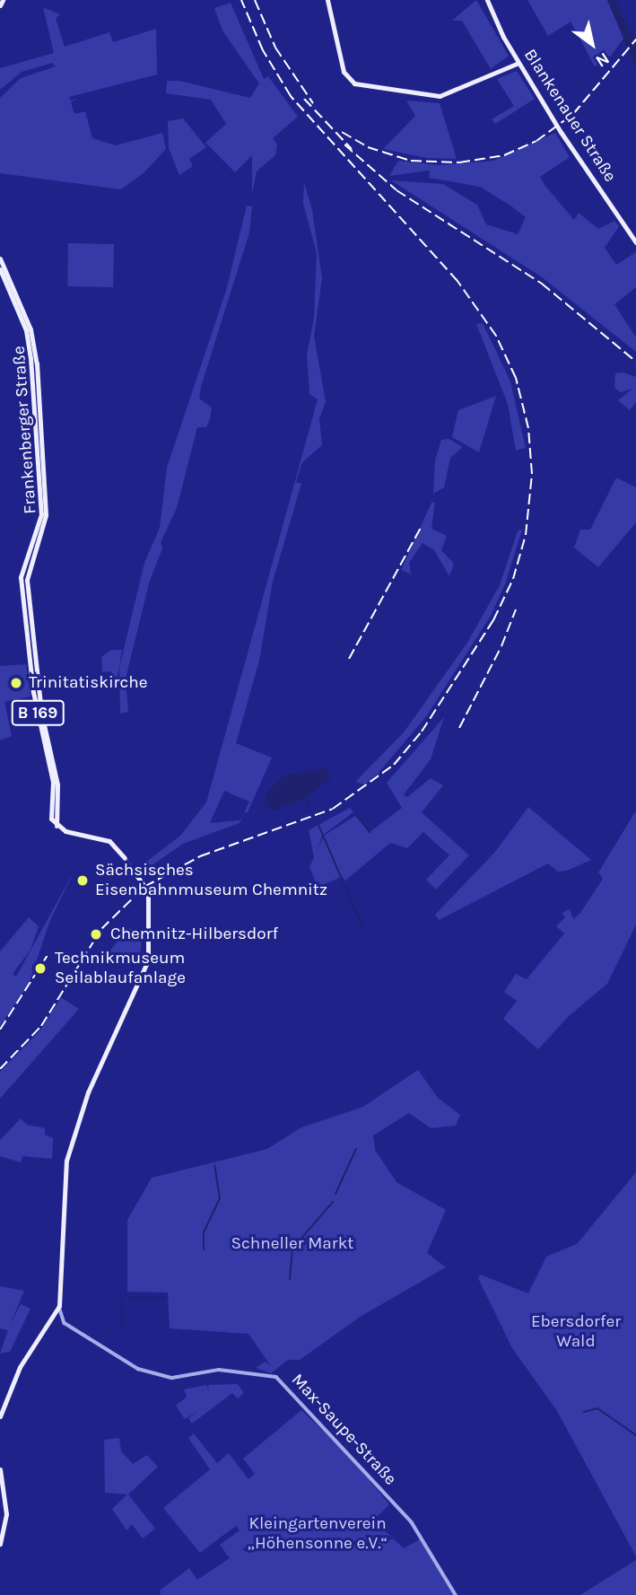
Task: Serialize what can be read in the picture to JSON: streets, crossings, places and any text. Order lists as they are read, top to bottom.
{
  "streets": {
    "main road": ["Blankenauer Straße", "Frankenberger Straße", "B 169"],
    "street": ["Max-Saupe-Straße"]
  },
  "parks": ["Schneller Markt", "Ebersdorfer Wald", "Kleingartenverein „Höhensonne e.V.“"],
  "places": [
    "Trinitatiskirche",
    "Sächsisches Eisenbahnmuseum Chemnitz",
    "Chemnitz-Hilbersdorf",
    "Technikmuseum Seilablaufanlage"
  ],
  "north": "bottom right"
}
